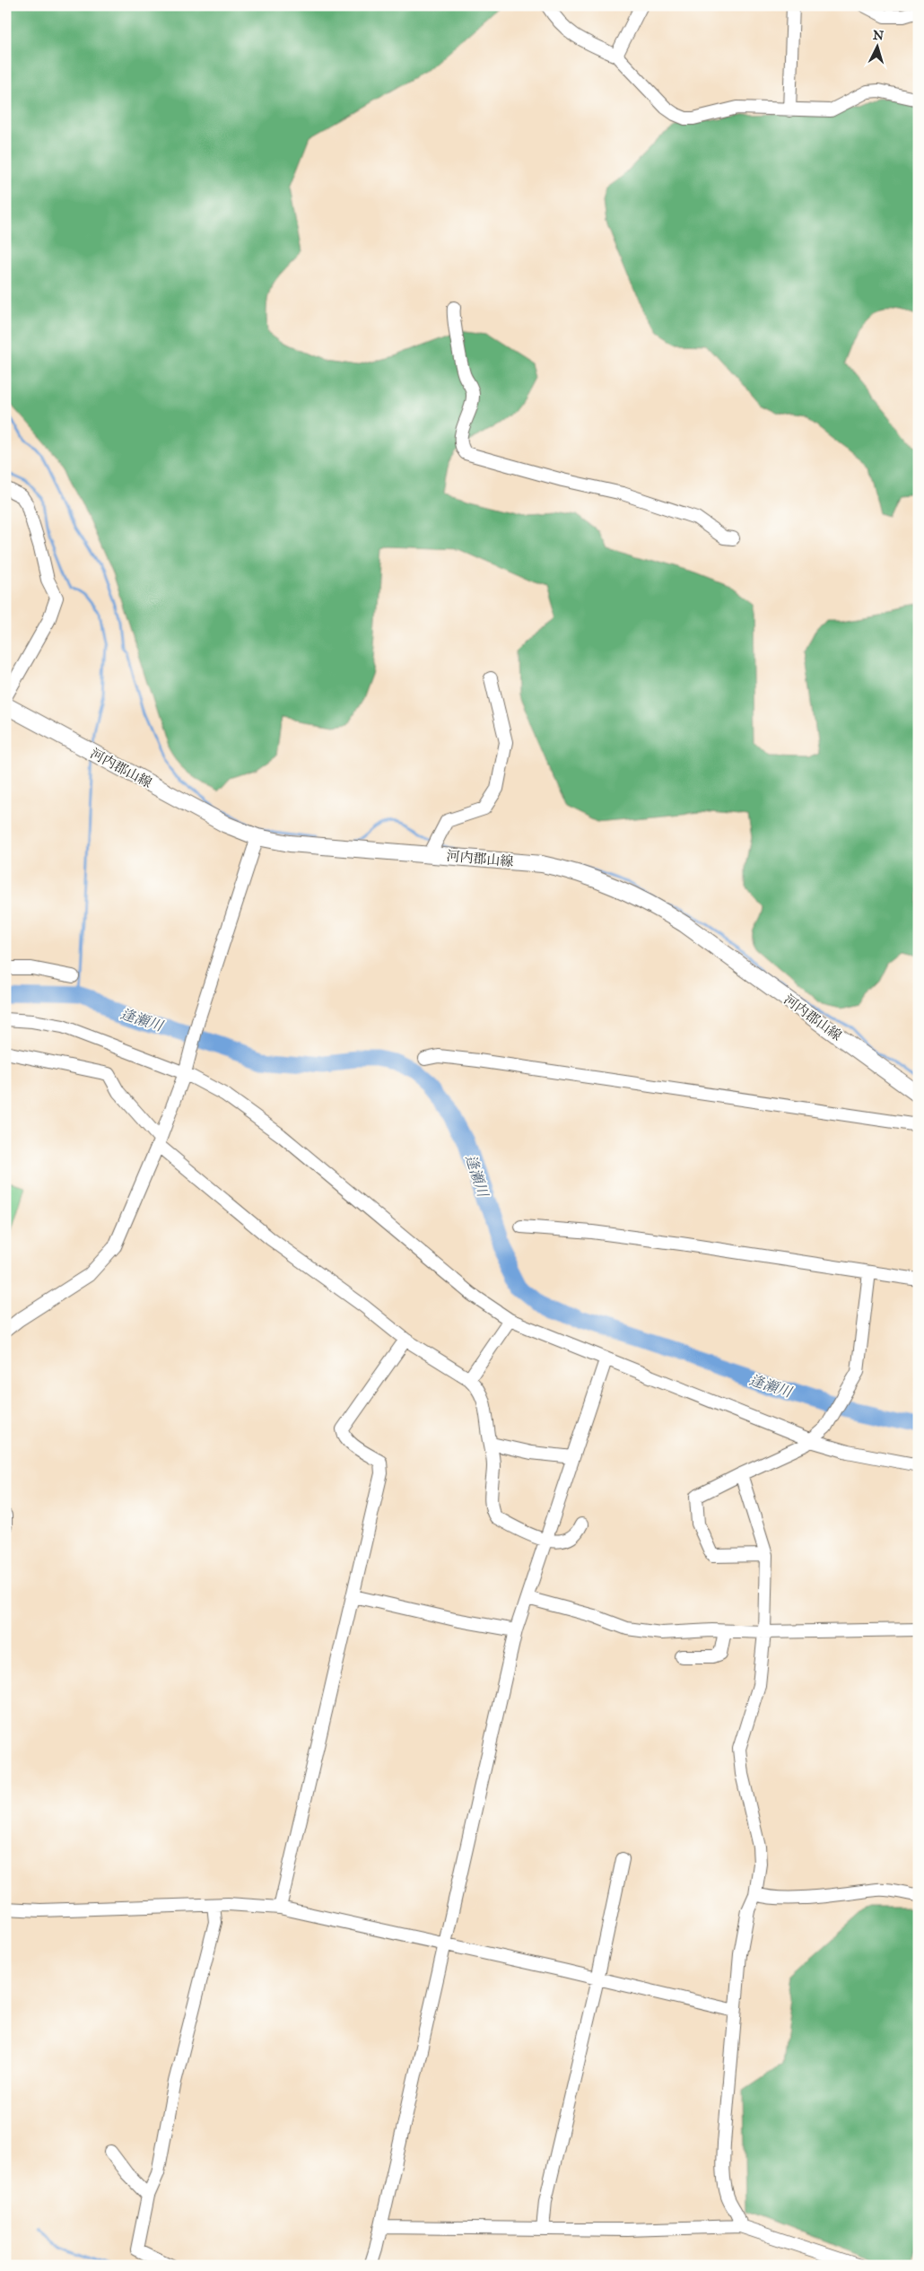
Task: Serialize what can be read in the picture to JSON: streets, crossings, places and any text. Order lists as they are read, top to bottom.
{
  "streets": {
    "main road": ["河内郡山線"]
  },
  "water": ["逢瀬川"],
  "north": "top"
}
